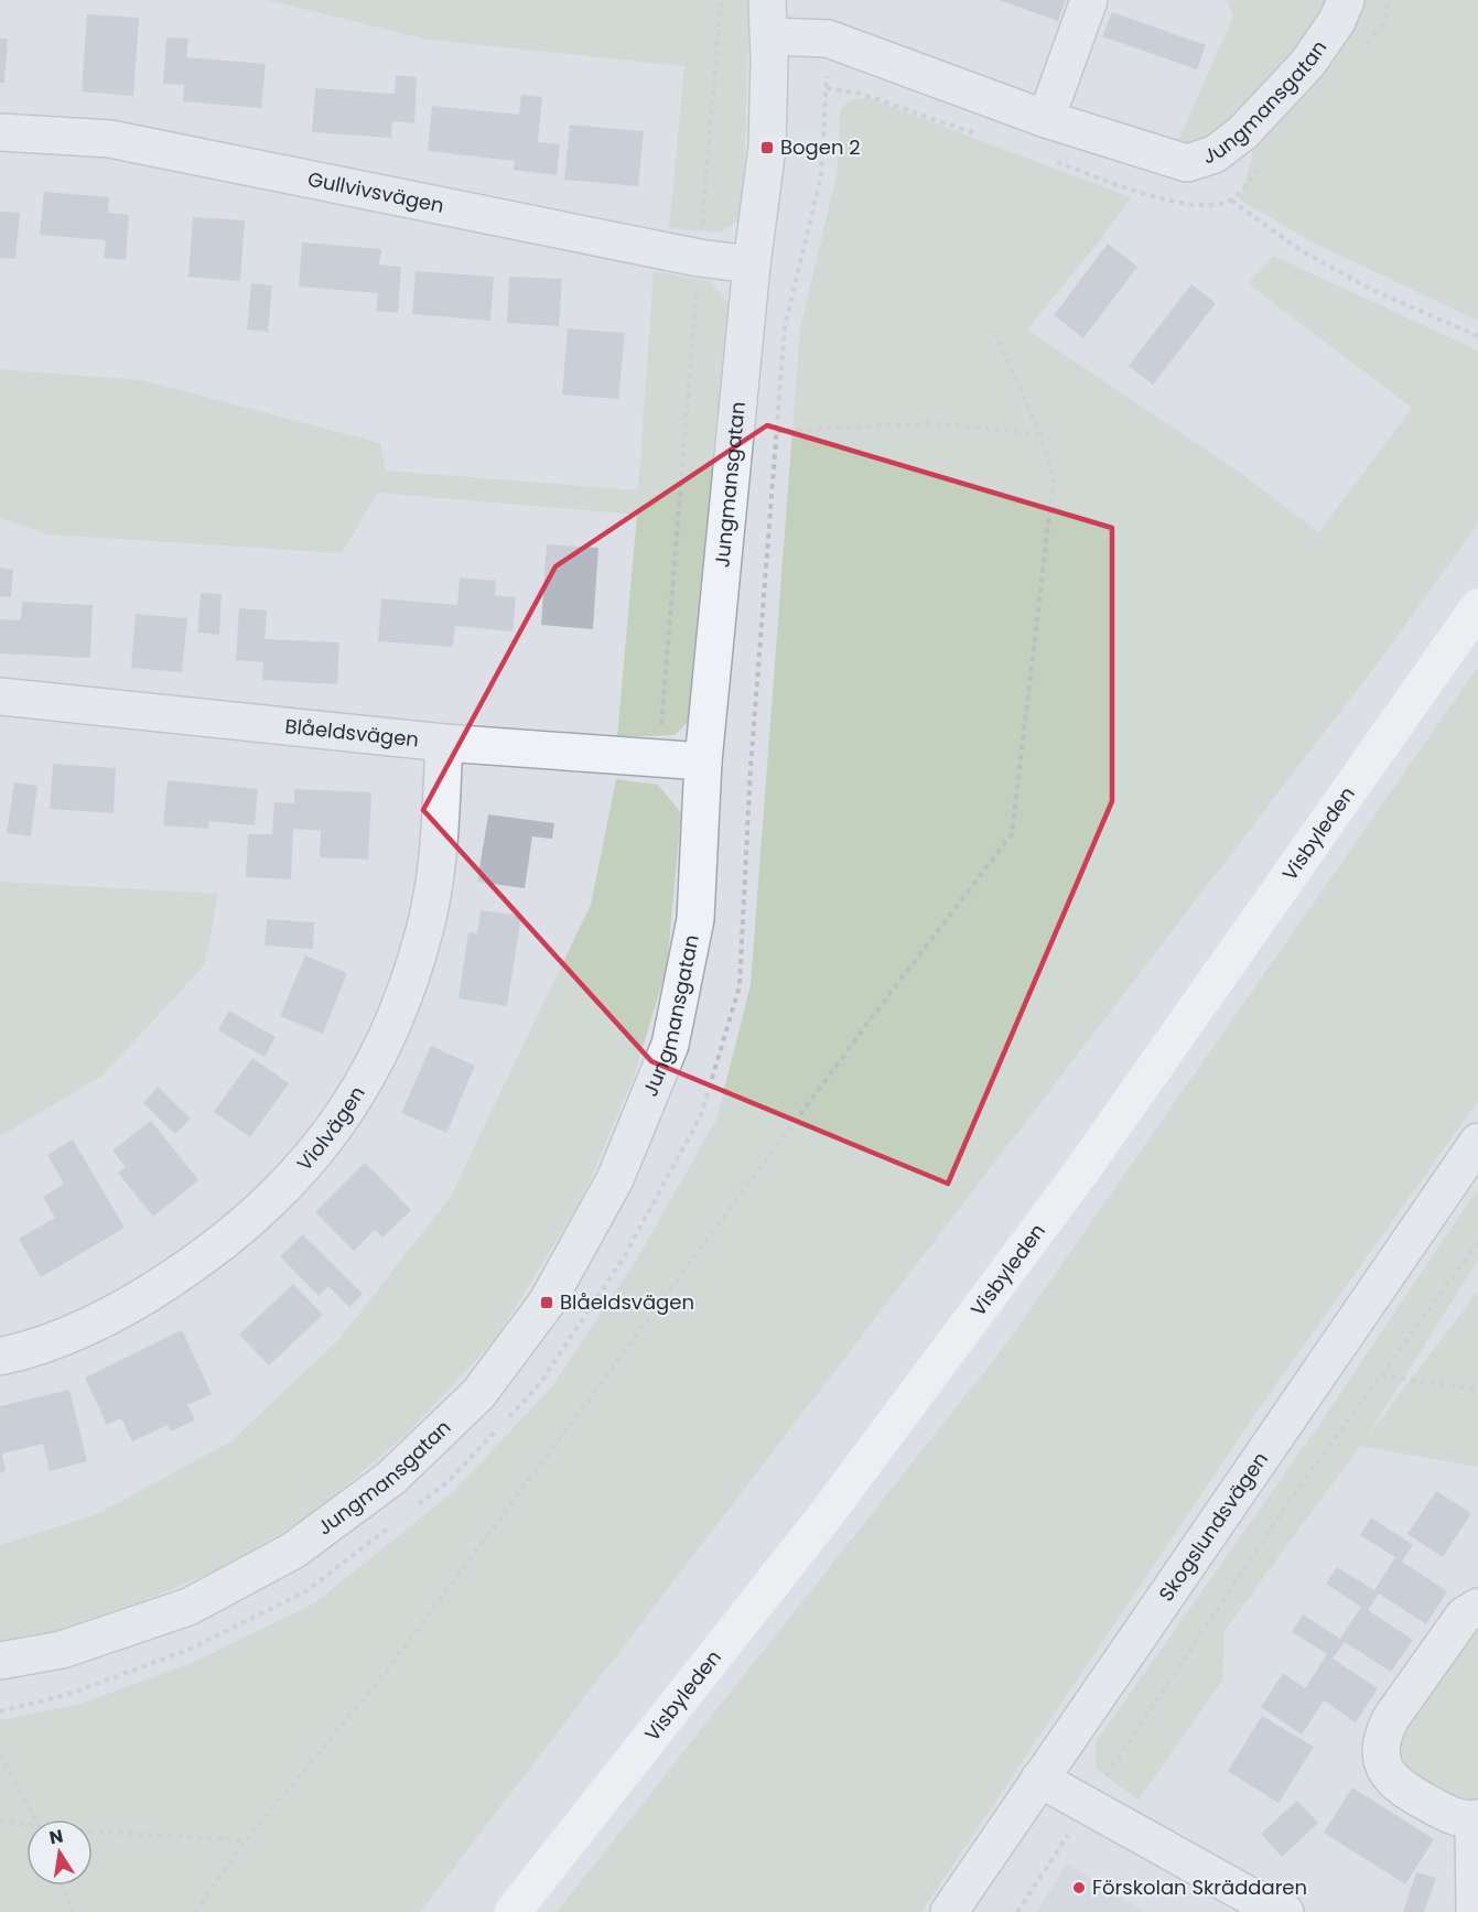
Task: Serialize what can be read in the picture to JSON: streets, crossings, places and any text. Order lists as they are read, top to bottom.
{
  "streets": {
    "main road": ["Visbyleden"],
    "street": [
      "Jungmansgatan",
      "Gullvivsvägen",
      "Blåeldsvägen",
      "Violvägen",
      "Skogslundsvägen"
    ]
  },
  "crossings": [
    ["Jungmansgatan", "Gullvivsvägen"],
    ["Jungmansgatan", "Blåeldsvägen"],
    ["Blåeldsvägen", "Violvägen"]
  ],
  "places": {
    "transit": ["Bogen 2", "Blåeldsvägen"],
    "other": ["Förskolan Skräddaren"]
  },
  "north": "top"
}
